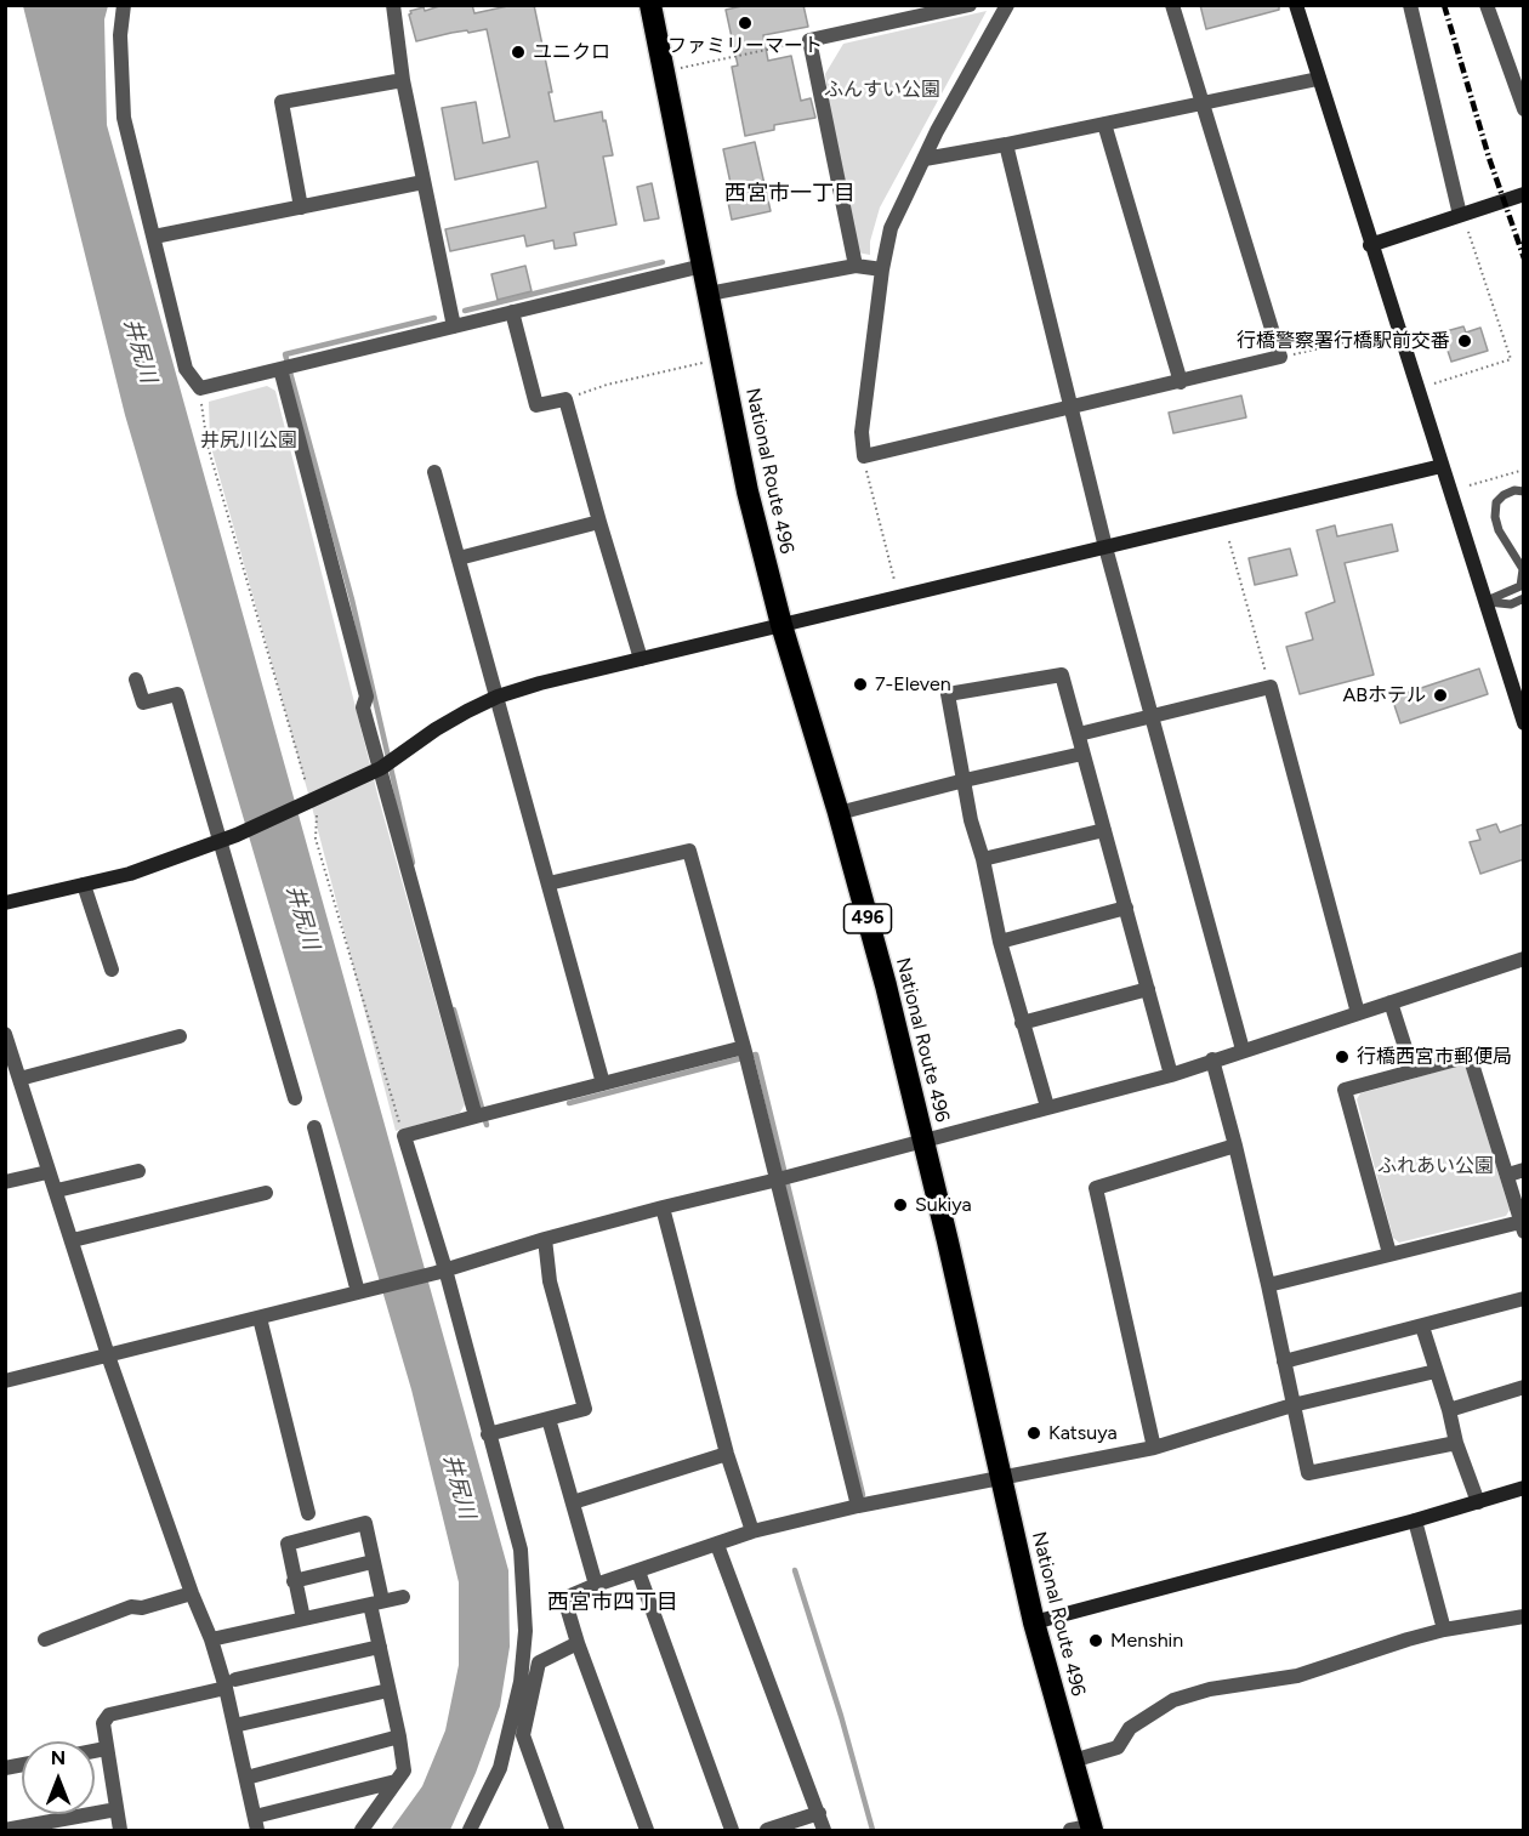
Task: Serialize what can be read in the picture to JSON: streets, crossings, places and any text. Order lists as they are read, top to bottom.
{
  "streets": {
    "highway": ["National Route 496", "496"]
  },
  "districts": ["西宮市一丁目", "西宮市四丁目"],
  "water": ["井尻川"],
  "parks": ["ふんすい公園", "井尻川公園", "ふれあい公園"],
  "places": [
    "ファミリーマート",
    "ユニクロ",
    "行橋警察署行橋駅前交番",
    "7-Eleven",
    "ABホテル",
    "行橋西宮市郵便局",
    "Sukiya",
    "Katsuya",
    "Menshin"
  ],
  "north": "top"
}
